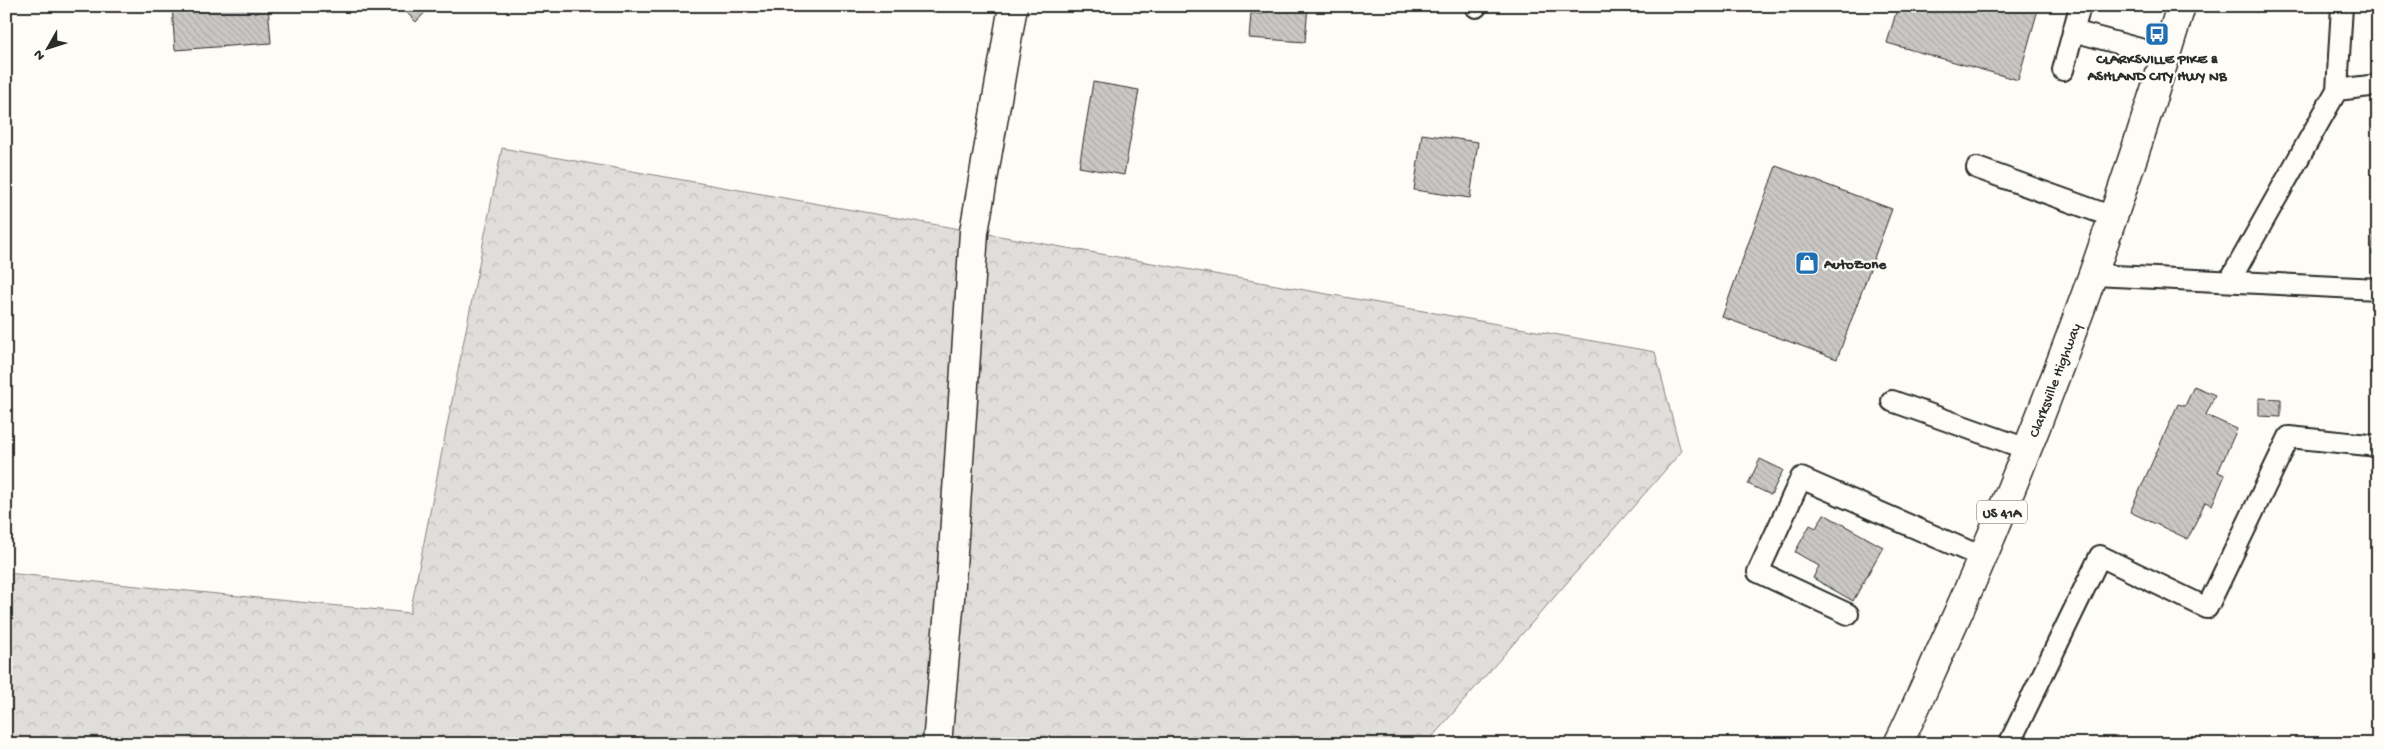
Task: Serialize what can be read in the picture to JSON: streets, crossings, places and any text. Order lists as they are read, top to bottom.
{
  "streets": {
    "main road": ["Clarksville Highway", "US 41A"]
  },
  "places": {
    "bus stop": ["CLARKSVILLE PIKE & ASHLAND CITY HWY NB"],
    "shop": ["AutoZone"]
  },
  "north": "bottom left"
}
